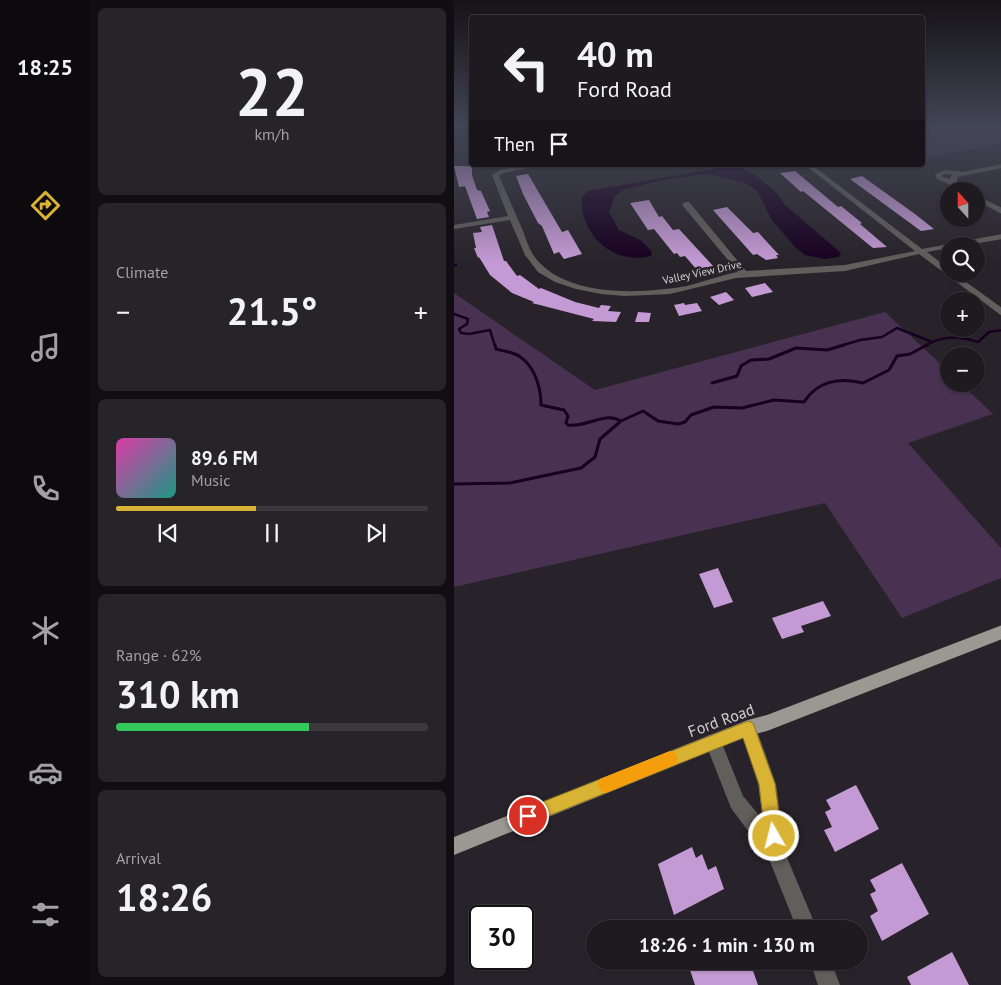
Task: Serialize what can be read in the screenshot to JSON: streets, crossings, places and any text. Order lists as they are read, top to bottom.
{
  "streets": {
    "main road": ["Ford Road"],
    "street": ["Valley View Drive"]
  },
  "north": "top",
  "page": {
    "tabs": "18:25",
    "tile": [
      ["22", "km/h"],
      "Climate",
      ["Range · 62%", "310 km"],
      ["Arrival", "18:26"]
    ],
    "turn": ["40 m", "Ford Road"],
    "then": "Then",
    "map_buttons": ["+", "−"],
    "heat": ["−", "21.5°", "+"],
    "song": ["89.6 FM", "Music"],
    "limit": "30",
    "trip": "18:26 · 1 min · 130 m"
  }
}
